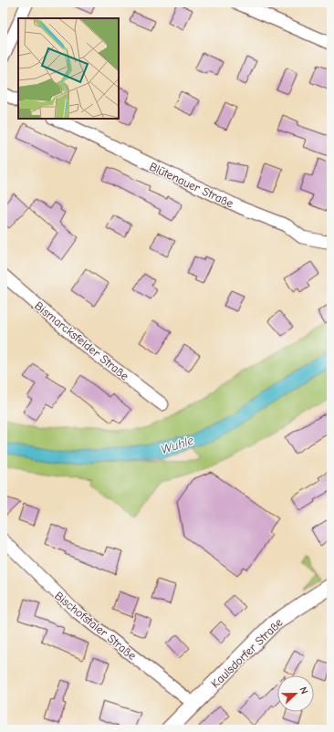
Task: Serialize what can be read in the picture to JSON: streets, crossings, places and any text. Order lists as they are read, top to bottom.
{
  "streets": {
    "main road": ["Kaulsdorfer Straße"],
    "street": ["Blütenauer Straße", "Bismarcksfelder Straße", "Bischofstaler Straße"]
  },
  "crossings": [
    ["Bischofstaler Straße", "Kaulsdorfer Straße"]
  ],
  "water": ["Wuhle"],
  "north": "right"
}
